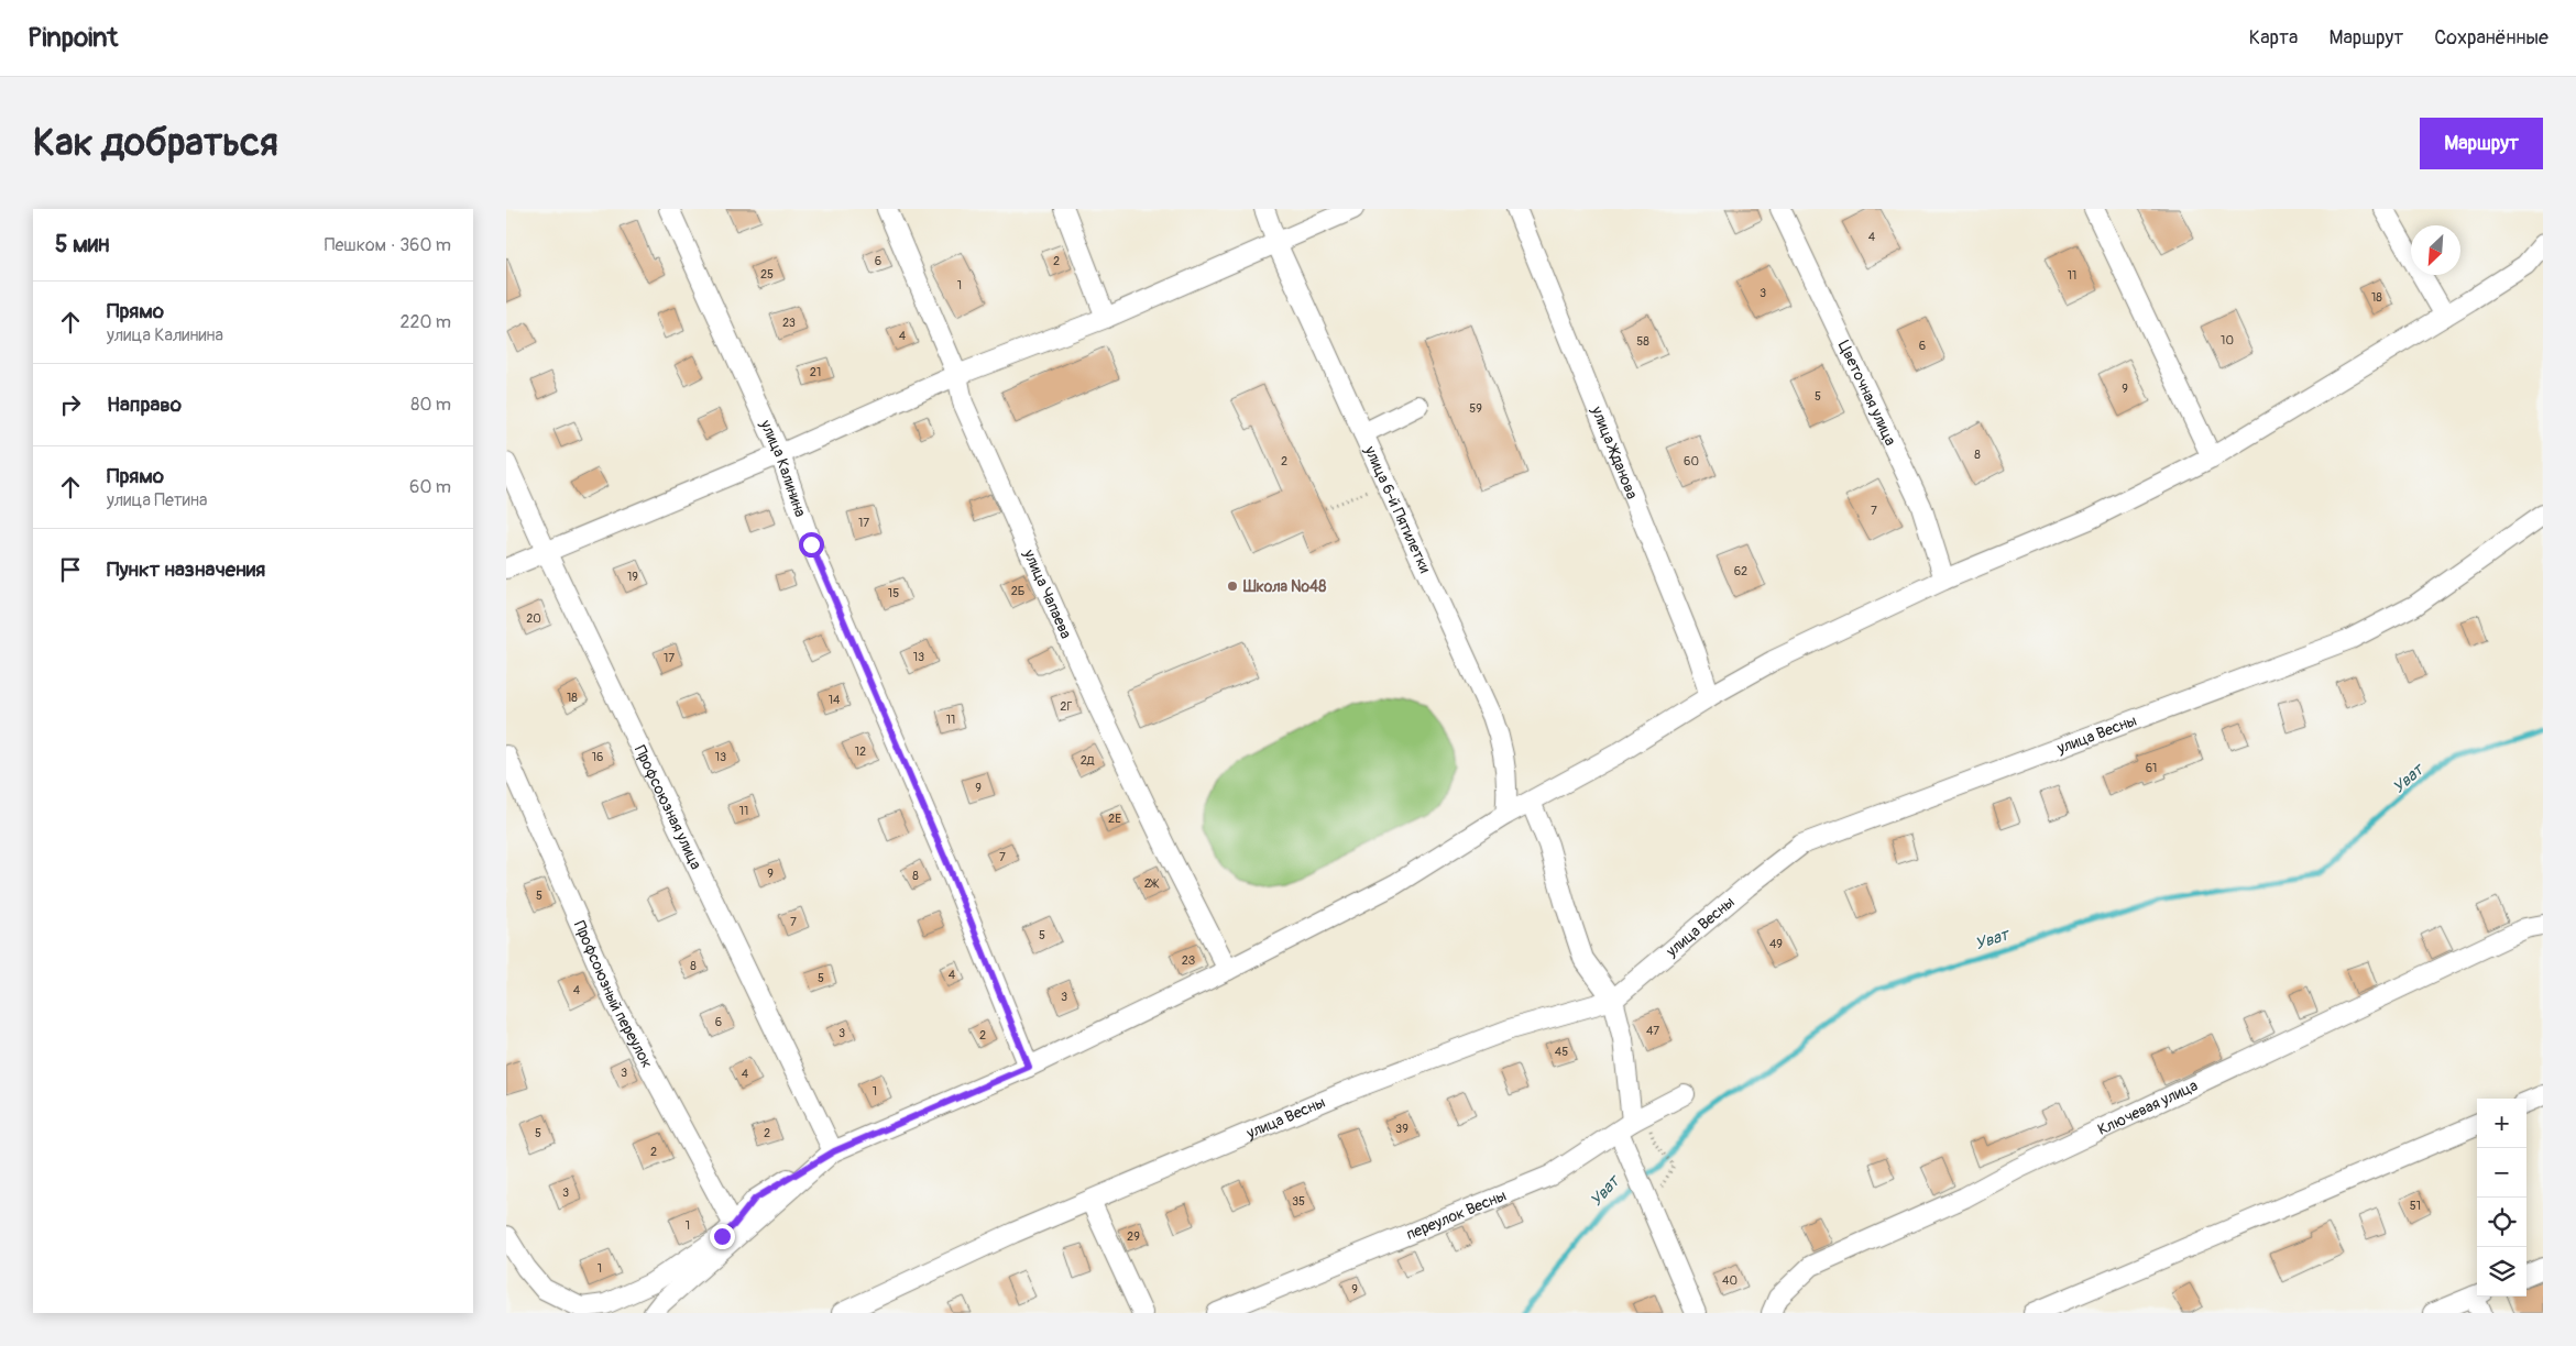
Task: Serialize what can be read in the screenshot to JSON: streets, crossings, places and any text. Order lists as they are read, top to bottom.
{
  "streets": {
    "street": [
      "Цветочная улица",
      "улица Жданова",
      "улица Калинина",
      "улица 6-й Пятилетки",
      "улица Чапаева",
      "улица Весны",
      "Профсоюзная улица",
      "Профсоюзный переулок",
      "Ключевая улица",
      "переулок Весны"
    ]
  },
  "water": ["Уват"],
  "places": ["Школа №48"],
  "house_numbers": [
    "4",
    "6",
    "2",
    "25",
    "11",
    "1",
    "3",
    "18",
    "23",
    "4",
    "10",
    "58",
    "6",
    "21",
    "9",
    "5",
    "59",
    "8",
    "2",
    "60",
    "7",
    "17",
    "62",
    "19",
    "2Б",
    "15",
    "20",
    "13",
    "17",
    "18",
    "14",
    "2Г",
    "11",
    "12",
    "16",
    "13",
    "2Д",
    "61",
    "9",
    "11",
    "2Е",
    "7",
    "9",
    "8",
    "2Ж",
    "5",
    "7",
    "5",
    "49",
    "2З",
    "8",
    "4",
    "5",
    "4",
    "3",
    "6",
    "47",
    "3",
    "2",
    "45",
    "3",
    "4",
    "1",
    "39",
    "5",
    "2",
    "2",
    "3",
    "35",
    "51",
    "1",
    "29",
    "1",
    "40",
    "9"
  ],
  "north": "bottom left",
  "page": {
    "header": "Pinpoint",
    "nav": ["Карта", "Маршрут", "Сохранённые"],
    "buttons": "Маршрут",
    "title": "Как добраться",
    "heading": ["5 мин", "Пешком · 360 m"],
    "list": [
      ["Прямо", "улица Калинина", "220 m"],
      ["Направо", "80 m"],
      ["Прямо", "улица Петина", "60 m"],
      "Пункт назначения"
    ],
    "map_buttons": ["+", "−"]
  }
}
